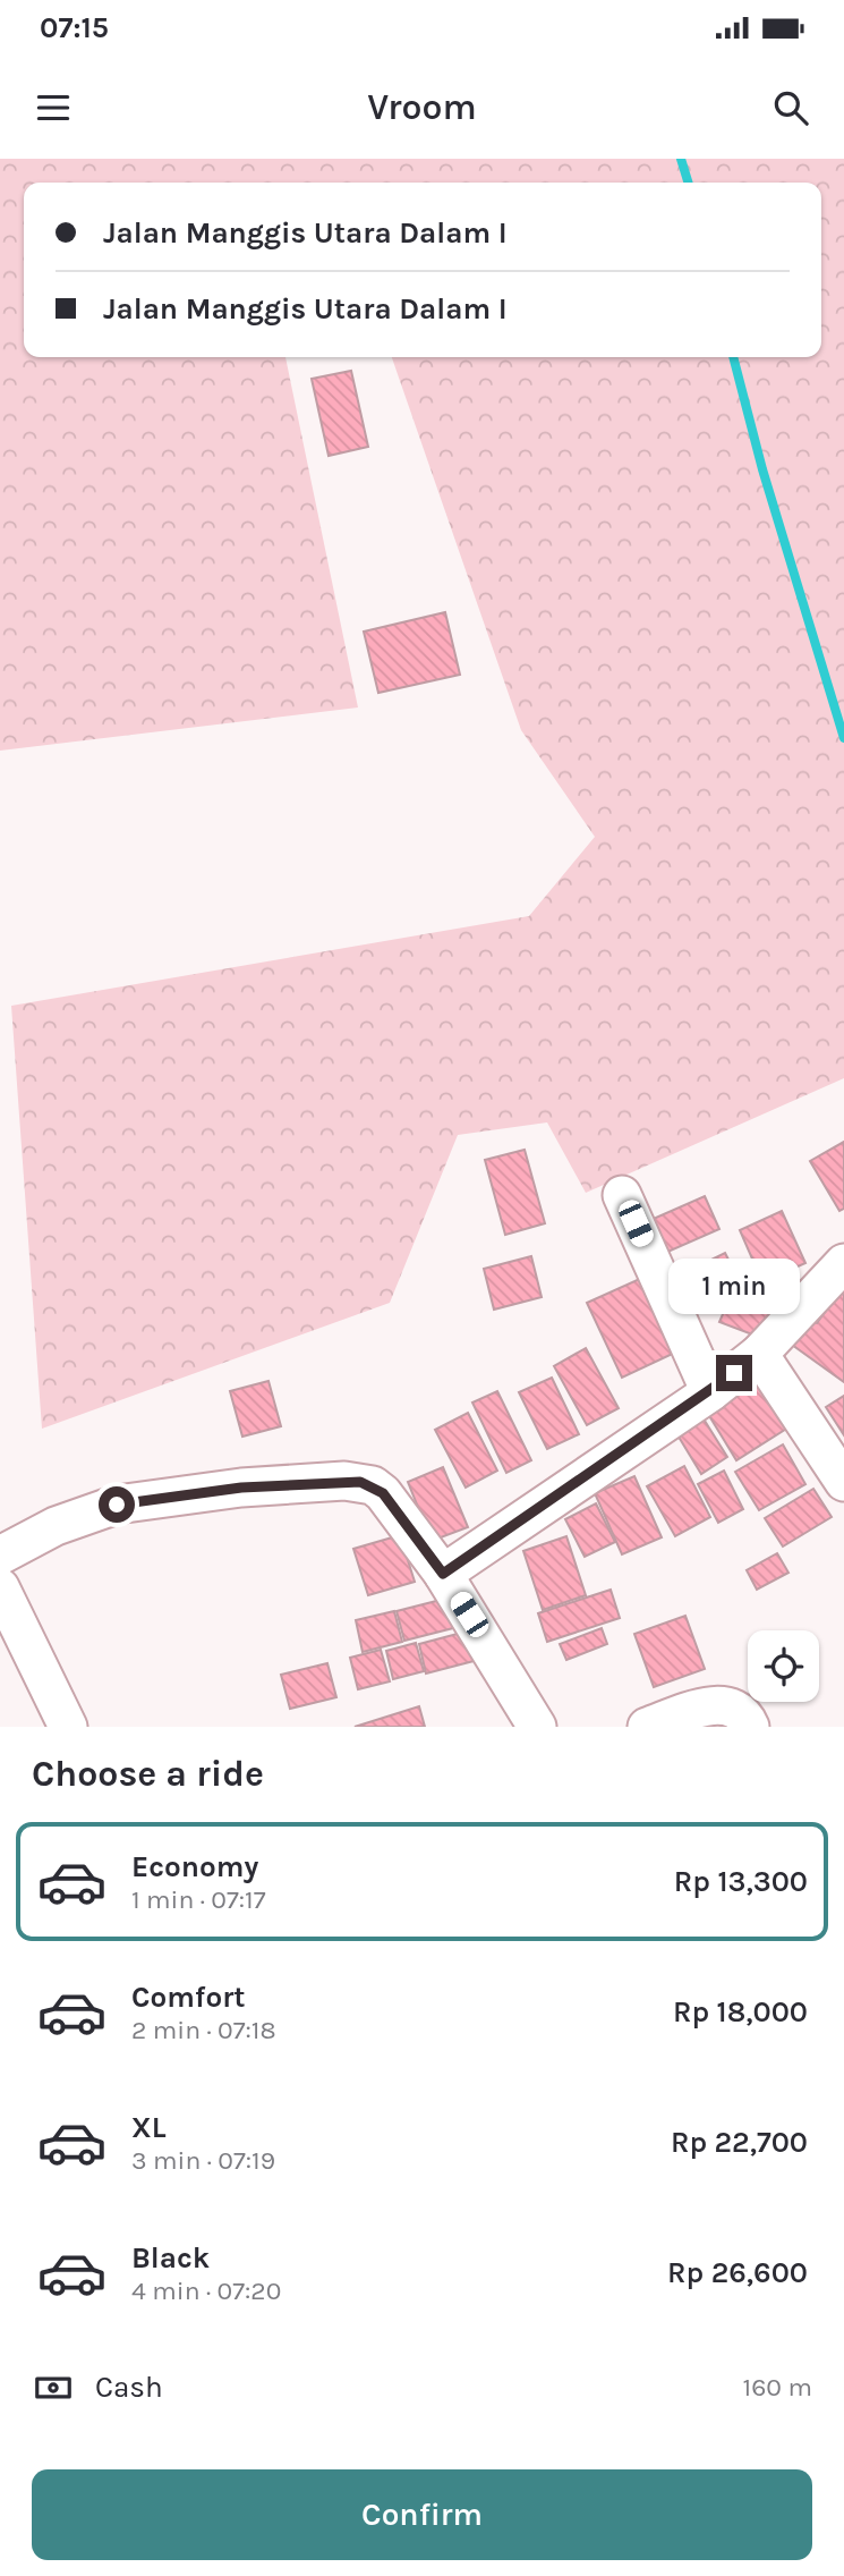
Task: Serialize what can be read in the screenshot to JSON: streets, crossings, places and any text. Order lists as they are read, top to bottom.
{
  "page": {
    "status": "07:15",
    "header": "Vroom",
    "banner": ["Jalan Manggis Utara Dalam I", "Jalan Manggis Utara Dalam I"],
    "bubble": "1 min",
    "heading": "Choose a ride",
    "list": [
      {
        "name": "Economy",
        "note": "1 min · 07:17",
        "value": "Rp 13,300"
      },
      {
        "name": "Comfort",
        "note": "2 min · 07:18",
        "value": "Rp 18,000"
      },
      {
        "name": "XL",
        "note": "3 min · 07:19",
        "value": "Rp 22,700"
      },
      {
        "name": "Black",
        "note": "4 min · 07:20",
        "value": "Rp 26,600"
      }
    ],
    "pay": ["Cash", "160 m"],
    "buttons": "Confirm"
  }
}
